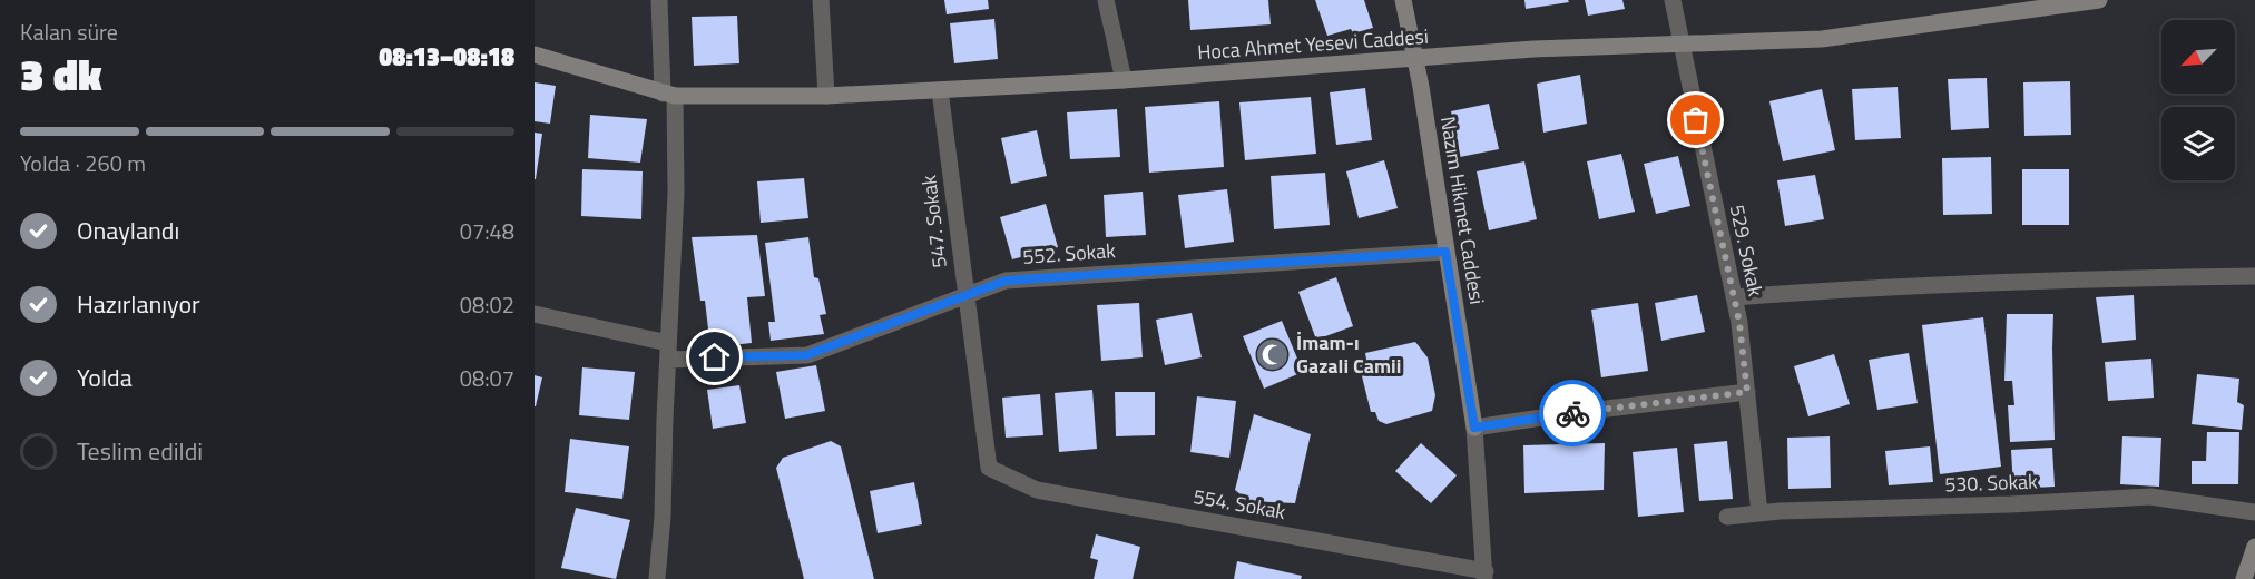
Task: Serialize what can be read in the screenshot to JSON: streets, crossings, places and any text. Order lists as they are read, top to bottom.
{
  "streets": {
    "street": [
      "Hoca Ahmet Yesevi Caddesi",
      "Nazım Hikmet Caddesi",
      "547. Sokak",
      "529. Sokak",
      "552. Sokak",
      "530. Sokak",
      "554. Sokak"
    ]
  },
  "crossings": [
    ["Hoca Ahmet Yesevi Caddesi", "Nazım Hikmet Caddesi"],
    ["Hoca Ahmet Yesevi Caddesi", "547. Sokak"],
    ["Hoca Ahmet Yesevi Caddesi", "529. Sokak"],
    ["Nazım Hikmet Caddesi", "552. Sokak"],
    ["547. Sokak", "552. Sokak"],
    ["547. Sokak", "554. Sokak"],
    ["529. Sokak", "530. Sokak"]
  ],
  "places": {
    "mosque": ["İmam-ı Gazali Camii"]
  },
  "north": "bottom left",
  "page": {
    "heading": ["3 dk", "Kalan süre", "08:13–08:18"],
    "bar": "Yolda · 260 m",
    "list": [
      ["Onaylandı", "07:48"],
      ["Hazırlanıyor", "08:02"],
      ["Yolda", "08:07"],
      "Teslim edildi"
    ]
  }
}
